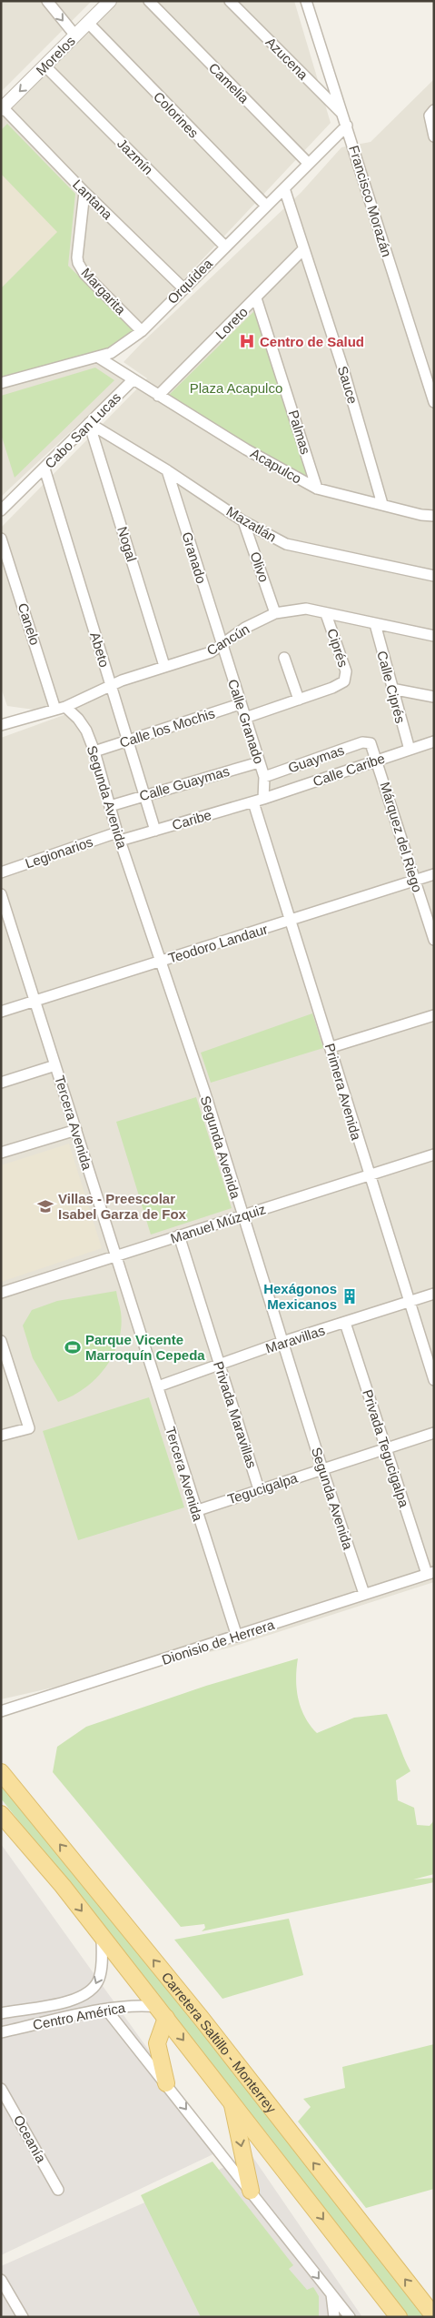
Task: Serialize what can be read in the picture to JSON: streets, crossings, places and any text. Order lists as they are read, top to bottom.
{
  "streets": {
    "main road": ["Carretera Saltillo - Monterrey"],
    "street": [
      "Morelos",
      "Azucena",
      "Camelia",
      "Colorines",
      "Jazmín",
      "Lantana",
      "Francisco Morazán",
      "Orquídea",
      "Margarita",
      "Loreto",
      "Sauce",
      "Cabo San Lucas",
      "Palmas",
      "Acapulco",
      "Mazatlán",
      "Nogal",
      "Granado",
      "Olivo",
      "Canelo",
      "Cancún",
      "Ciprés",
      "Abeto",
      "Calle Ciprés",
      "Calle Granado",
      "Calle los Mochis",
      "Guaymas",
      "Calle Caribe",
      "Calle Guaymas",
      "Segunda Avenida",
      "Caribe",
      "Márquez del Riego",
      "Legionarios",
      "Teodoro Landaur",
      "Primera Avenida",
      "Tercera Avenida",
      "Manuel Múzquiz",
      "Maravillas",
      "Privada Maravillas",
      "Privada Tegucigalpa",
      "Tegucigalpa",
      "Dionisio de Herrera",
      "Centro América",
      "Oceanía"
    ]
  },
  "crossings": [
    ["Morelos", "Colorines"],
    ["Morelos", "Jazmín"],
    ["Morelos", "Lantana"],
    ["Azucena", "Francisco Morazán"],
    ["Camelia", "Orquídea"],
    ["Colorines", "Orquídea"],
    ["Jazmín", "Orquídea"],
    ["Lantana", "Orquídea"],
    ["Lantana", "Margarita"],
    ["Francisco Morazán", "Orquídea"],
    ["Orquídea", "Margarita"],
    ["Orquídea", "Sauce"],
    ["Orquídea", "Cabo San Lucas"],
    ["Loreto", "Sauce"],
    ["Loreto", "Palmas"],
    ["Loreto", "Acapulco"],
    ["Sauce", "Acapulco"],
    ["Cabo San Lucas", "Acapulco"],
    ["Cabo San Lucas", "Mazatlán"],
    ["Cabo San Lucas", "Nogal"],
    ["Cabo San Lucas", "Abeto"],
    ["Palmas", "Acapulco"],
    ["Mazatlán", "Nogal"],
    ["Mazatlán", "Granado"],
    ["Mazatlán", "Olivo"],
    ["Nogal", "Cancún"],
    ["Granado", "Cancún"],
    ["Granado", "Calle Granado"],
    ["Olivo", "Cancún"],
    ["Canelo", "Cancún"],
    ["Canelo", "Segunda Avenida"],
    ["Cancún", "Ciprés"],
    ["Cancún", "Abeto"],
    ["Cancún", "Calle Ciprés"],
    ["Cancún", "Calle Granado"],
    ["Cancún", "Segunda Avenida"],
    ["Abeto", "Calle los Mochis"],
    ["Abeto", "Calle Guaymas"],
    ["Abeto", "Caribe"],
    ["Calle Ciprés", "Calle Caribe"],
    ["Calle Granado", "Calle los Mochis"],
    ["Calle Granado", "Guaymas"],
    ["Calle Granado", "Calle Caribe"],
    ["Calle Granado", "Calle Guaymas"],
    ["Calle Granado", "Caribe"],
    ["Calle los Mochis", "Segunda Avenida"],
    ["Guaymas", "Márquez del Riego"],
    ["Calle Caribe", "Caribe"],
    ["Calle Caribe", "Márquez del Riego"],
    ["Calle Guaymas", "Segunda Avenida"],
    ["Segunda Avenida", "Caribe"],
    ["Segunda Avenida", "Legionarios"],
    ["Segunda Avenida", "Teodoro Landaur"],
    ["Segunda Avenida", "Manuel Múzquiz"],
    ["Segunda Avenida", "Maravillas"],
    ["Segunda Avenida", "Tegucigalpa"],
    ["Segunda Avenida", "Dionisio de Herrera"],
    ["Caribe", "Legionarios"],
    ["Caribe", "Primera Avenida"],
    ["Márquez del Riego", "Teodoro Landaur"],
    ["Teodoro Landaur", "Primera Avenida"],
    ["Teodoro Landaur", "Tercera Avenida"],
    ["Primera Avenida", "Manuel Múzquiz"],
    ["Primera Avenida", "Maravillas"],
    ["Tercera Avenida", "Manuel Múzquiz"],
    ["Tercera Avenida", "Maravillas"],
    ["Tercera Avenida", "Tegucigalpa"],
    ["Tercera Avenida", "Dionisio de Herrera"],
    ["Manuel Múzquiz", "Privada Maravillas"],
    ["Maravillas", "Privada Maravillas"],
    ["Maravillas", "Privada Tegucigalpa"],
    ["Privada Maravillas", "Tegucigalpa"],
    ["Privada Tegucigalpa", "Tegucigalpa"],
    ["Privada Tegucigalpa", "Dionisio de Herrera"],
    ["Centro América", "Carretera Saltillo - Monterrey"]
  ],
  "one_way": ["Morelos"],
  "parks": ["Plaza Acapulco"],
  "places": {
    "hospital": ["Centro de Salud"],
    "school or university": ["Villas - Preescolar Isabel Garza de Fox"],
    "building": ["Hexágonos Mexicanos"],
    "sports": ["Parque Vicente Marroquín Cepeda"]
  }
}
